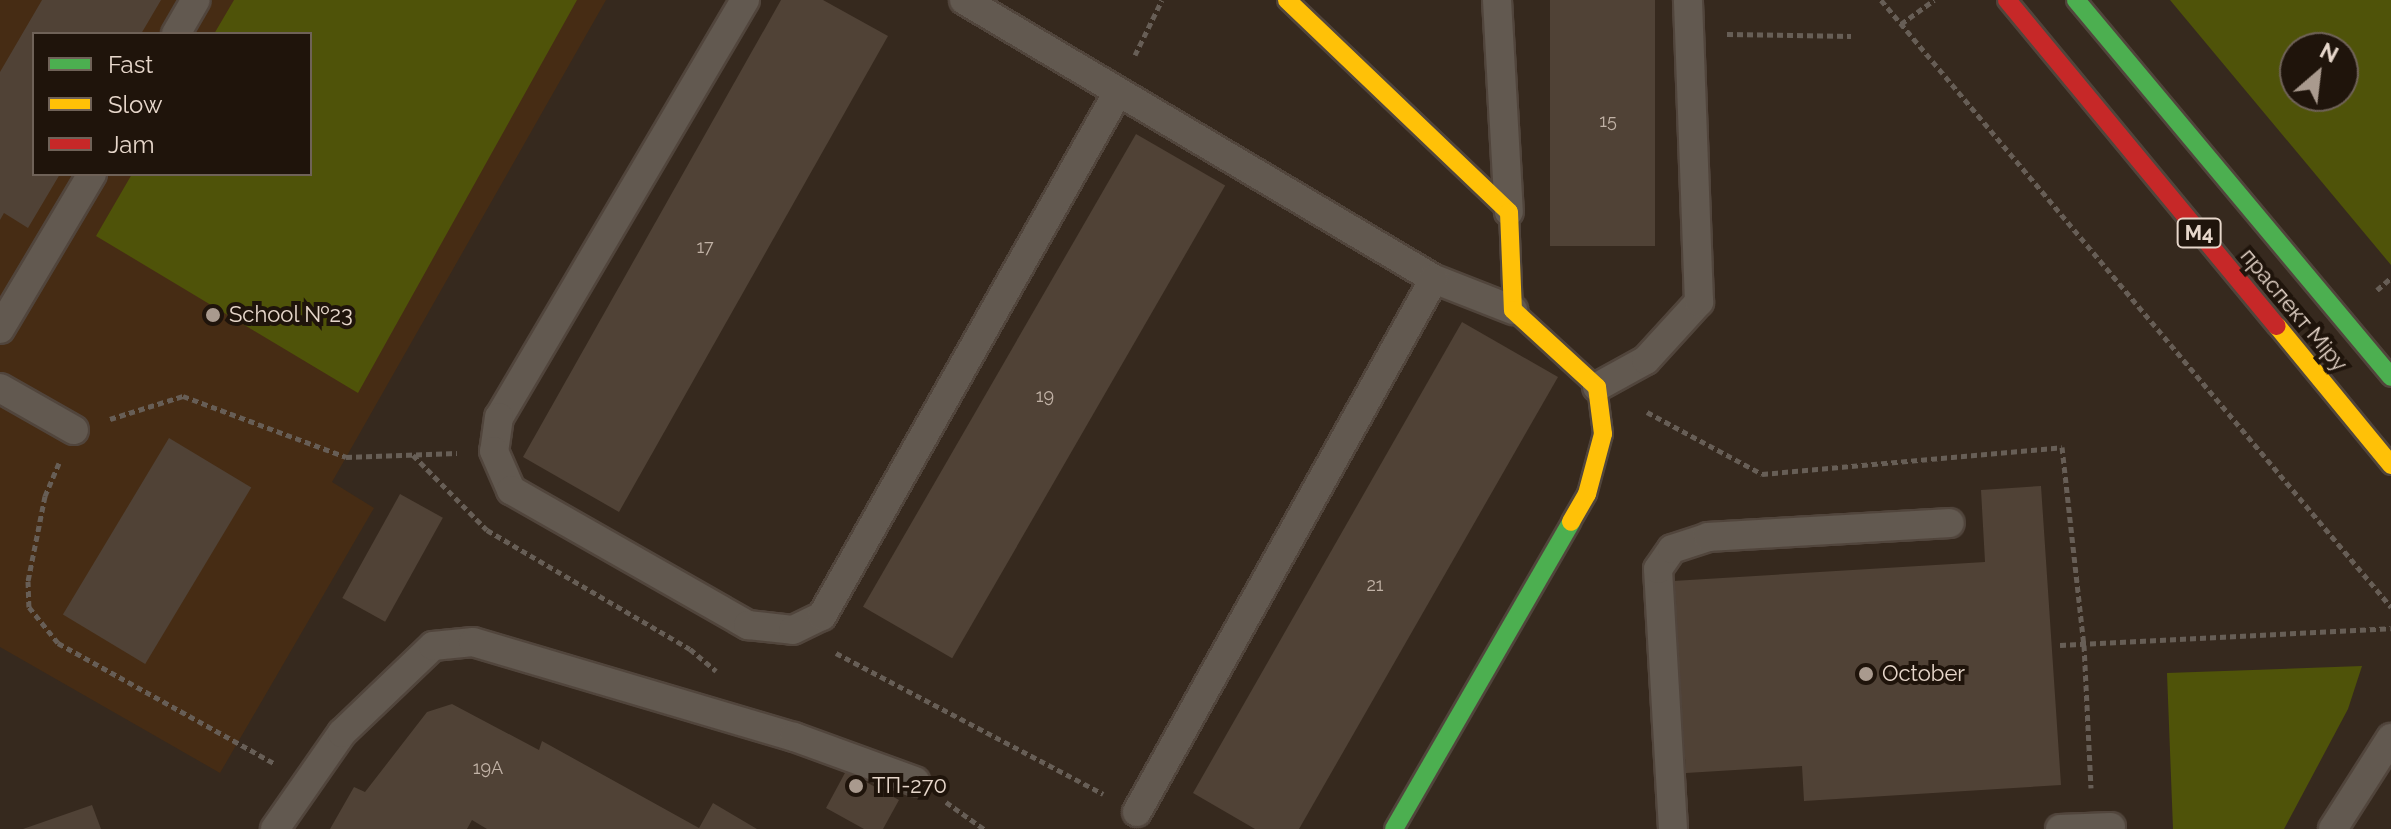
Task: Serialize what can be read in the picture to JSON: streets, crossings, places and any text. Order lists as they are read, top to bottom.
{
  "streets": {
    "main road": ["М4", "праспект Міру"]
  },
  "places": ["School №23", "October", "ТП-270"],
  "house_numbers": [
    "15",
    "17",
    "19",
    "21",
    "19А"
  ],
  "legend": ["Fast", "Slow", "Jam"],
  "north": "top right"
}
